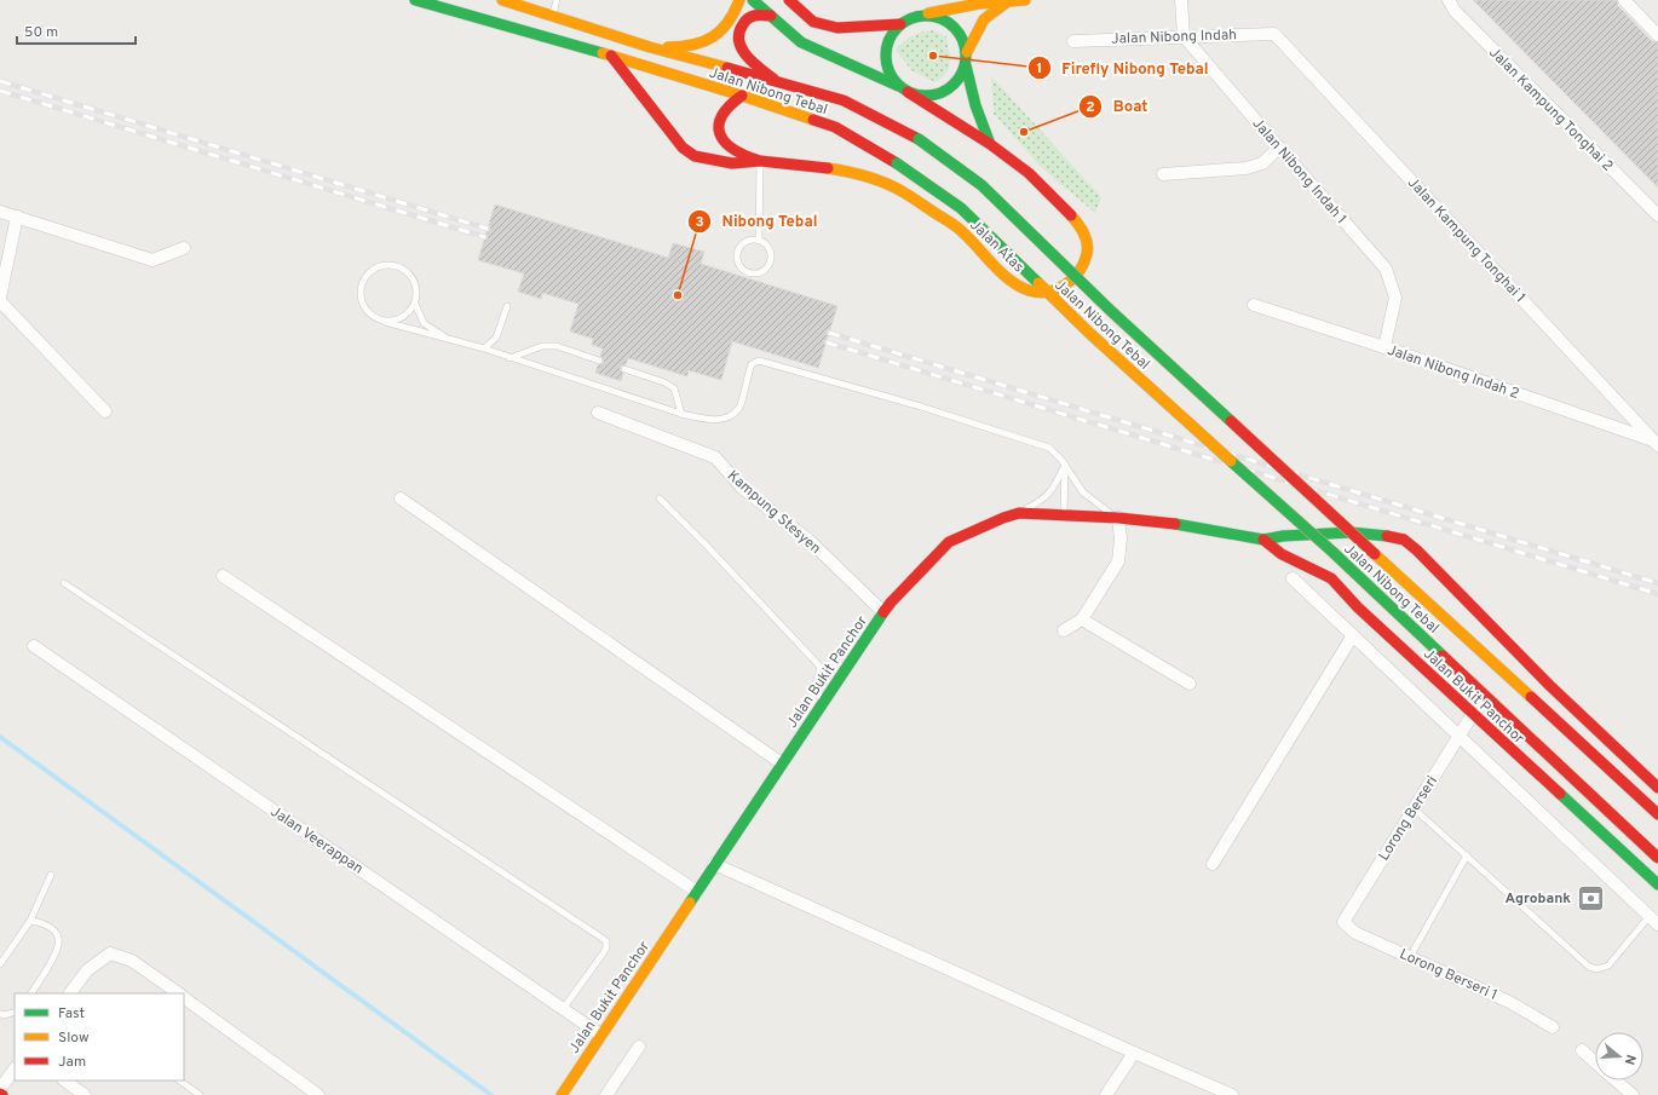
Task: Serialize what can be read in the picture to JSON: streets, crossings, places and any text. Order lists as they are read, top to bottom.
{
  "streets": {
    "main road": ["Jalan Nibong Tebal", "Jalan Atas", "Jalan Bukit Panchor"],
    "street": [
      "Jalan Nibong Indah",
      "Jalan Kampung Tonghai 2",
      "Jalan Nibong Indah 1",
      "Jalan Kampung Tonghai 1",
      "Jalan Nibong Indah 2",
      "Kampung Stesyen",
      "Lorong Berseri",
      "Jalan Veerappan",
      "Lorong Berseri 1"
    ]
  },
  "crossings": [
    ["Jalan Nibong Indah", "Jalan Nibong Indah 1"],
    ["Jalan Nibong Indah", "Jalan Kampung Tonghai 1"],
    ["Jalan Nibong Indah 1", "Jalan Nibong Indah 2"],
    ["Jalan Kampung Tonghai 1", "Jalan Nibong Indah 2"],
    ["Kampung Stesyen", "Jalan Bukit Panchor"],
    ["Jalan Bukit Panchor", "Lorong Berseri"],
    ["Jalan Bukit Panchor", "Jalan Veerappan"],
    ["Lorong Berseri", "Lorong Berseri 1"]
  ],
  "places": {
    "other": ["Firefly Nibong Tebal", "Boat", "Nibong Tebal"],
    "bank": ["Agrobank"]
  },
  "legend": ["Fast", "Slow", "Jam"],
  "scale_bar": "50 m",
  "north": "right"
}
